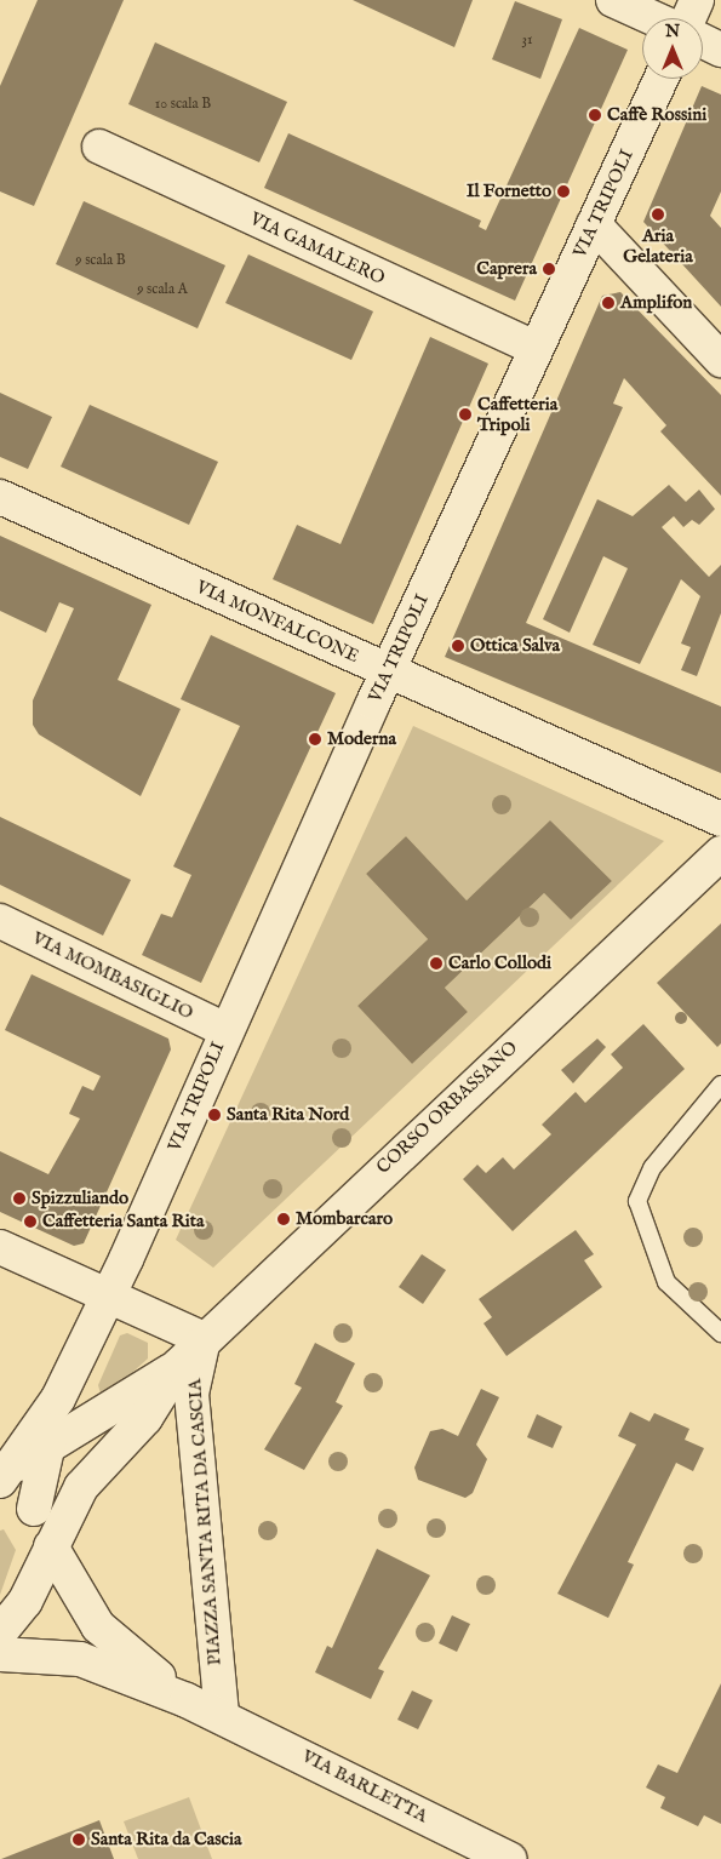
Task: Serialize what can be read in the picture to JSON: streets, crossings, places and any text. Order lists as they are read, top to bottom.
{
  "streets": {
    "street": [
      "VIA TRIPOLI",
      "VIA GAMALERO",
      "VIA MONFALCONE",
      "VIA MOMBASIGLIO",
      "CORSO ORBASSANO",
      "PIAZZA SANTA RITA DA CASCIA",
      "VIA BARLETTA"
    ]
  },
  "crossings": [
    ["VIA TRIPOLI", "VIA GAMALERO"],
    ["VIA TRIPOLI", "VIA MONFALCONE"],
    ["VIA TRIPOLI", "VIA MOMBASIGLIO"],
    ["CORSO ORBASSANO", "PIAZZA SANTA RITA DA CASCIA"],
    ["PIAZZA SANTA RITA DA CASCIA", "VIA BARLETTA"]
  ],
  "places": [
    "Caffè Rossini",
    "Il Fornetto",
    "Aria Gelateria",
    "Caprera",
    "Amplifon",
    "Caffetteria Tripoli",
    "Ottica Salva",
    "Moderna",
    "Carlo Collodi",
    "Santa Rita Nord",
    "Spizzuliando",
    "Mombarcaro",
    "Caffetteria Santa Rita",
    "Santa Rita da Cascia"
  ],
  "house_numbers": [
    "31",
    "10 scala B",
    "9 scala B",
    "9 scala A"
  ],
  "north": "top"
}
